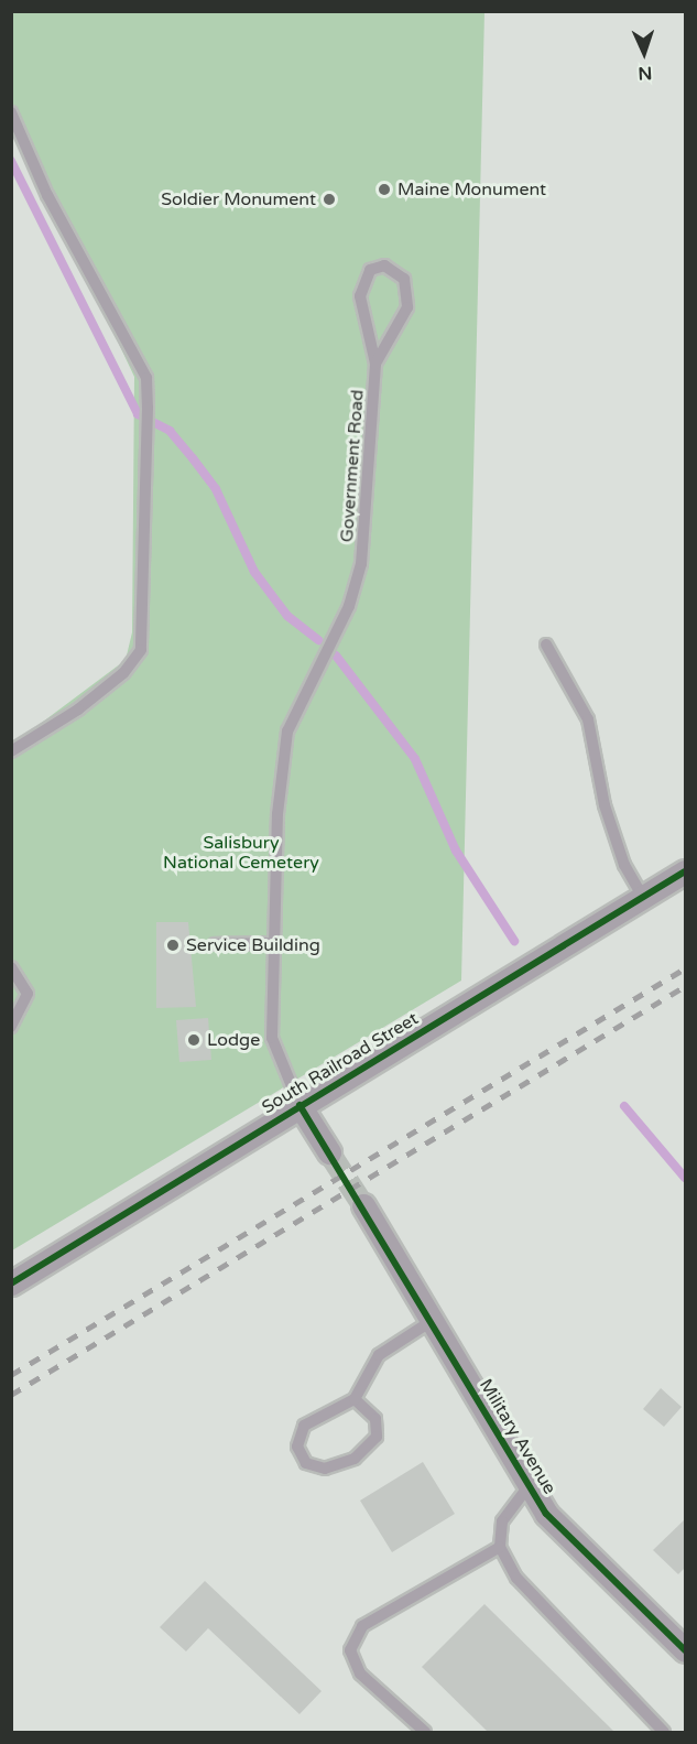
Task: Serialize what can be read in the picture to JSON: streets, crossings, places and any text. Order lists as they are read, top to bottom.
{
  "streets": {
    "street": ["South Railroad Street", "Military Avenue"],
    "lane": ["Government Road"]
  },
  "crossings": [
    ["Government Road", "South Railroad Street"]
  ],
  "parks": ["Salisbury National Cemetery"],
  "places": [
    "Maine Monument",
    "Soldier Monument",
    "Service Building",
    "Lodge"
  ],
  "north": "bottom"
}
